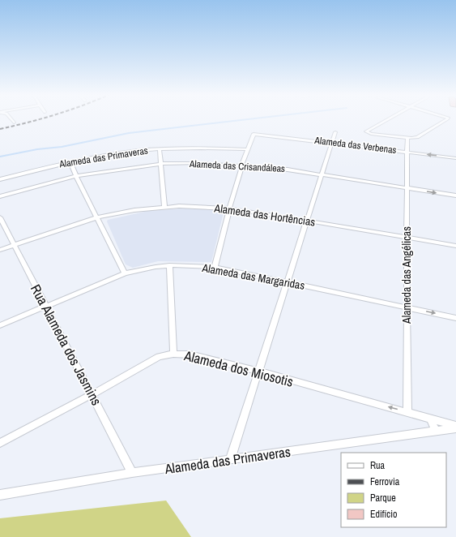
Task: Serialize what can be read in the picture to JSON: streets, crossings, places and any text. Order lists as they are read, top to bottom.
{
  "streets": {
    "street": [
      "Alameda das Verbenas",
      "Alameda das Primaveras",
      "Alameda das Crisandáleas",
      "Alameda das Hortências",
      "Alameda das Angélicas",
      "Alameda das Margaridas",
      "Rua Alameda dos Jasmins",
      "Alameda dos Miosotis"
    ]
  },
  "crossings": [
    ["Alameda das Verbenas", "Alameda das Primaveras"],
    ["Alameda das Verbenas", "Alameda das Angélicas"],
    ["Alameda das Primaveras", "Rua Alameda dos Jasmins"],
    ["Alameda das Primaveras", "Alameda dos Miosotis"],
    ["Alameda das Crisandáleas", "Alameda das Angélicas"],
    ["Alameda das Hortências", "Alameda das Angélicas"],
    ["Alameda das Hortências", "Rua Alameda dos Jasmins"],
    ["Alameda das Angélicas", "Alameda das Margaridas"],
    ["Alameda das Angélicas", "Alameda dos Miosotis"],
    ["Alameda das Margaridas", "Rua Alameda dos Jasmins"],
    ["Rua Alameda dos Jasmins", "Alameda dos Miosotis"]
  ],
  "legend": [
    "Rua",
    "Ferrovia",
    "Parque",
    "Edifício"
  ]
}
